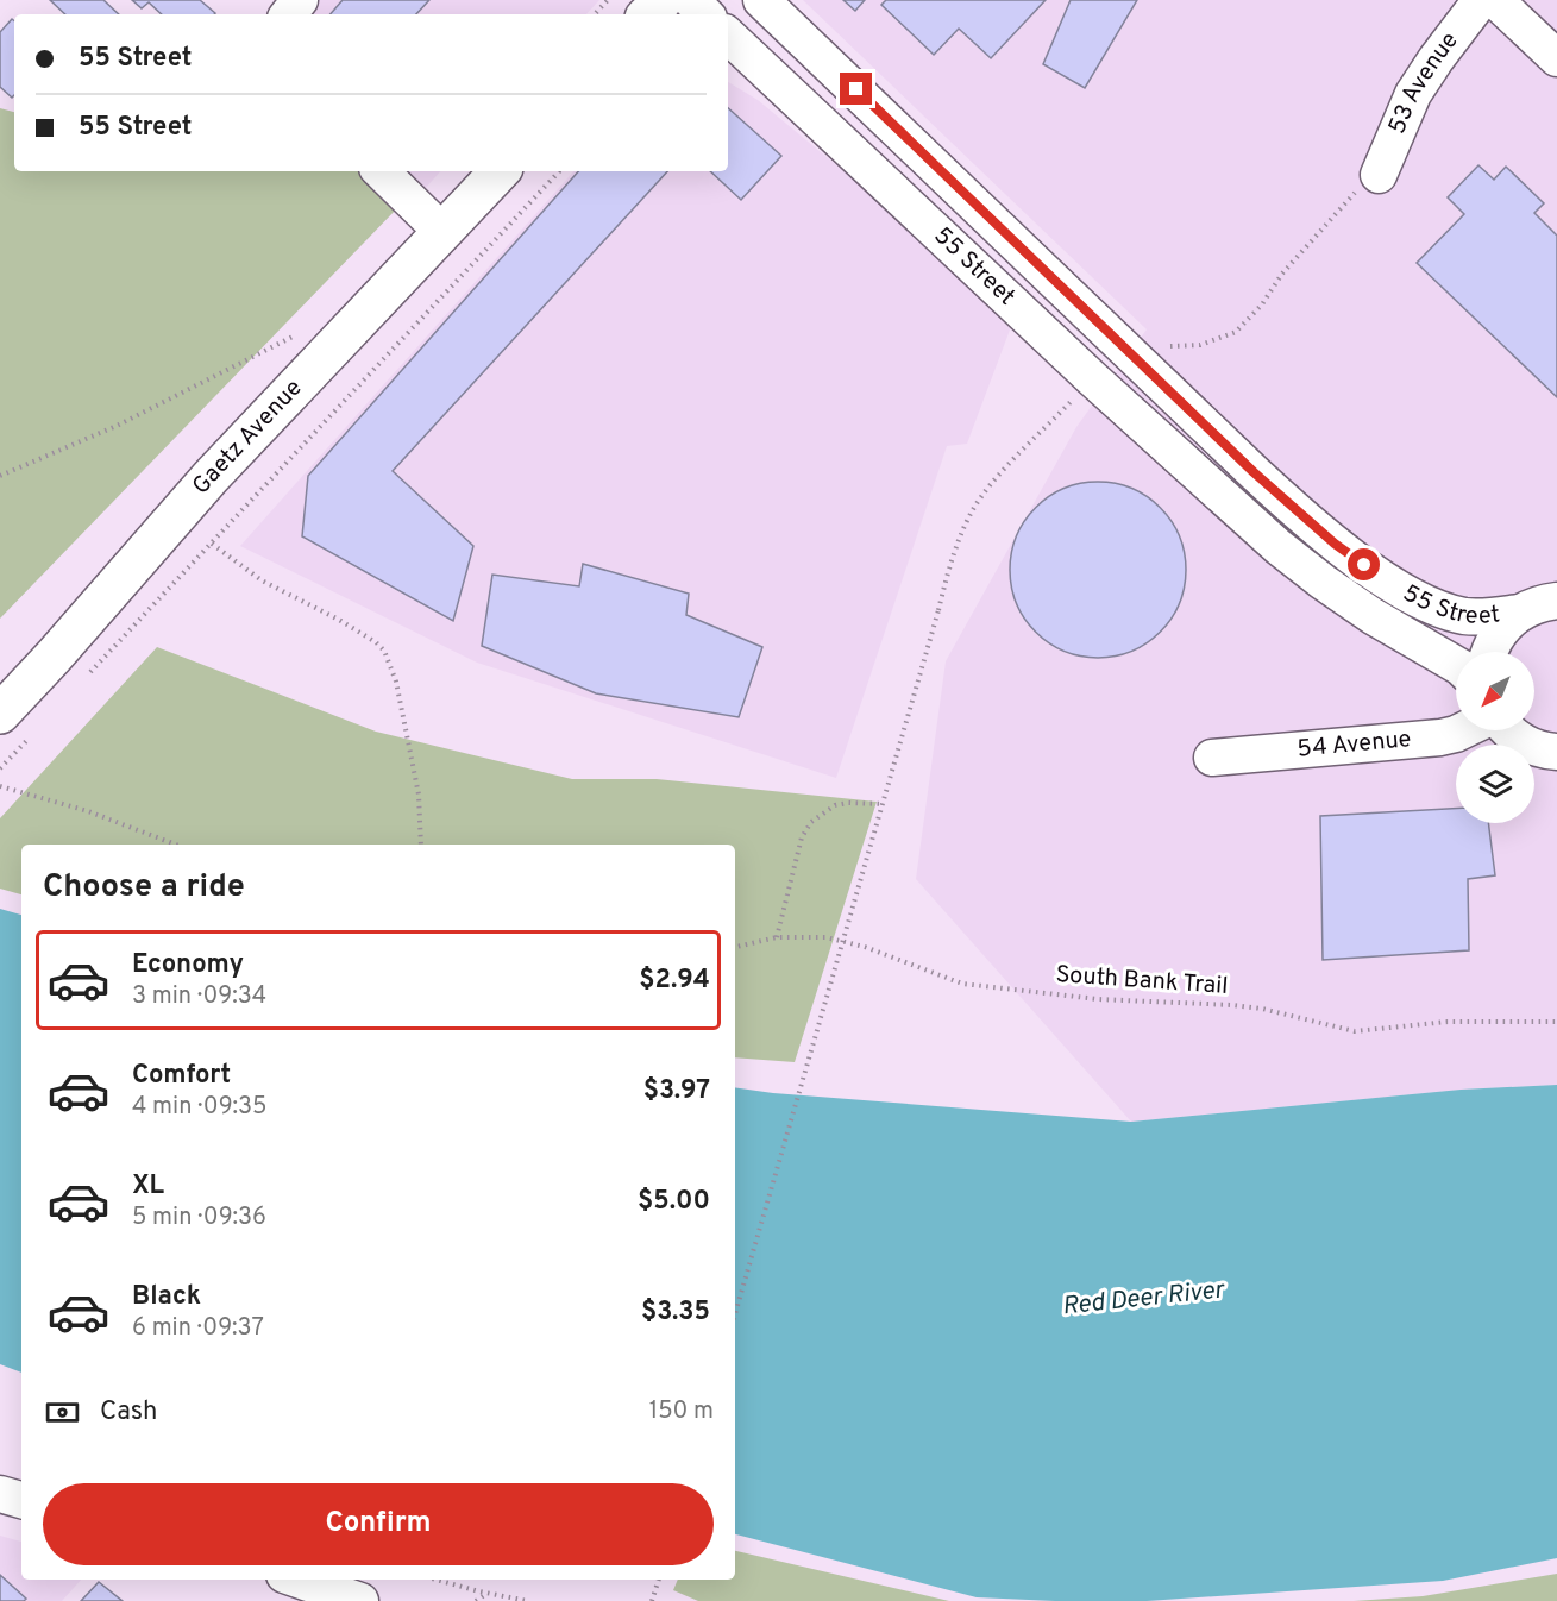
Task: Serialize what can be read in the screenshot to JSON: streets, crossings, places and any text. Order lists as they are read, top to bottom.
{
  "streets": {
    "main road": ["Gaetz Avenue"],
    "street": ["53 Avenue", "55 Street", "54 Avenue"],
    "path": ["South Bank Trail"]
  },
  "water": ["Red Deer River"],
  "north": "bottom left",
  "page": {
    "banner": ["55 Street", "55 Street"],
    "heading": "Choose a ride",
    "list": [
      {
        "name": "Economy",
        "note": "3 min · 09:34",
        "value": "$2.94"
      },
      {
        "name": "Comfort",
        "note": "4 min · 09:35",
        "value": "$3.97"
      },
      {
        "name": "XL",
        "note": "5 min · 09:36",
        "value": "$5.00"
      },
      {
        "name": "Black",
        "note": "6 min · 09:37",
        "value": "$3.35"
      }
    ],
    "pay": ["Cash", "150 m"],
    "buttons": "Confirm"
  }
}
